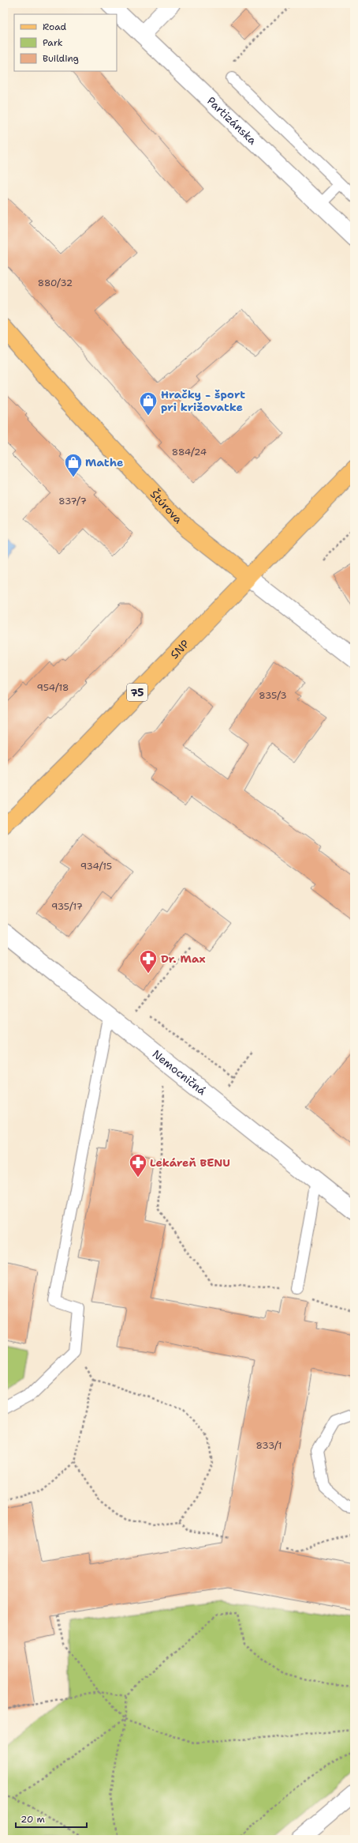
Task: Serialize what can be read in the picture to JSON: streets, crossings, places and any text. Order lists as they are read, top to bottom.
{
  "streets": {
    "main road": ["Štúrova", "SNP", "75"],
    "street": ["Partizánska", "Nemocničná"]
  },
  "crossings": [
    ["Štúrova", "SNP"]
  ],
  "places": {
    "shop": ["Hračky - šport pri križovatke", "Mathe"],
    "pharmacy": ["Dr. Max", "Lekáreň BENU"]
  },
  "house_numbers": [
    "880/32",
    "884/24",
    "837/7",
    "954/18",
    "835/3",
    "934/15",
    "935/17",
    "833/1"
  ],
  "legend": ["Road", "Park", "Building"],
  "scale_bar": "20 m"
}
